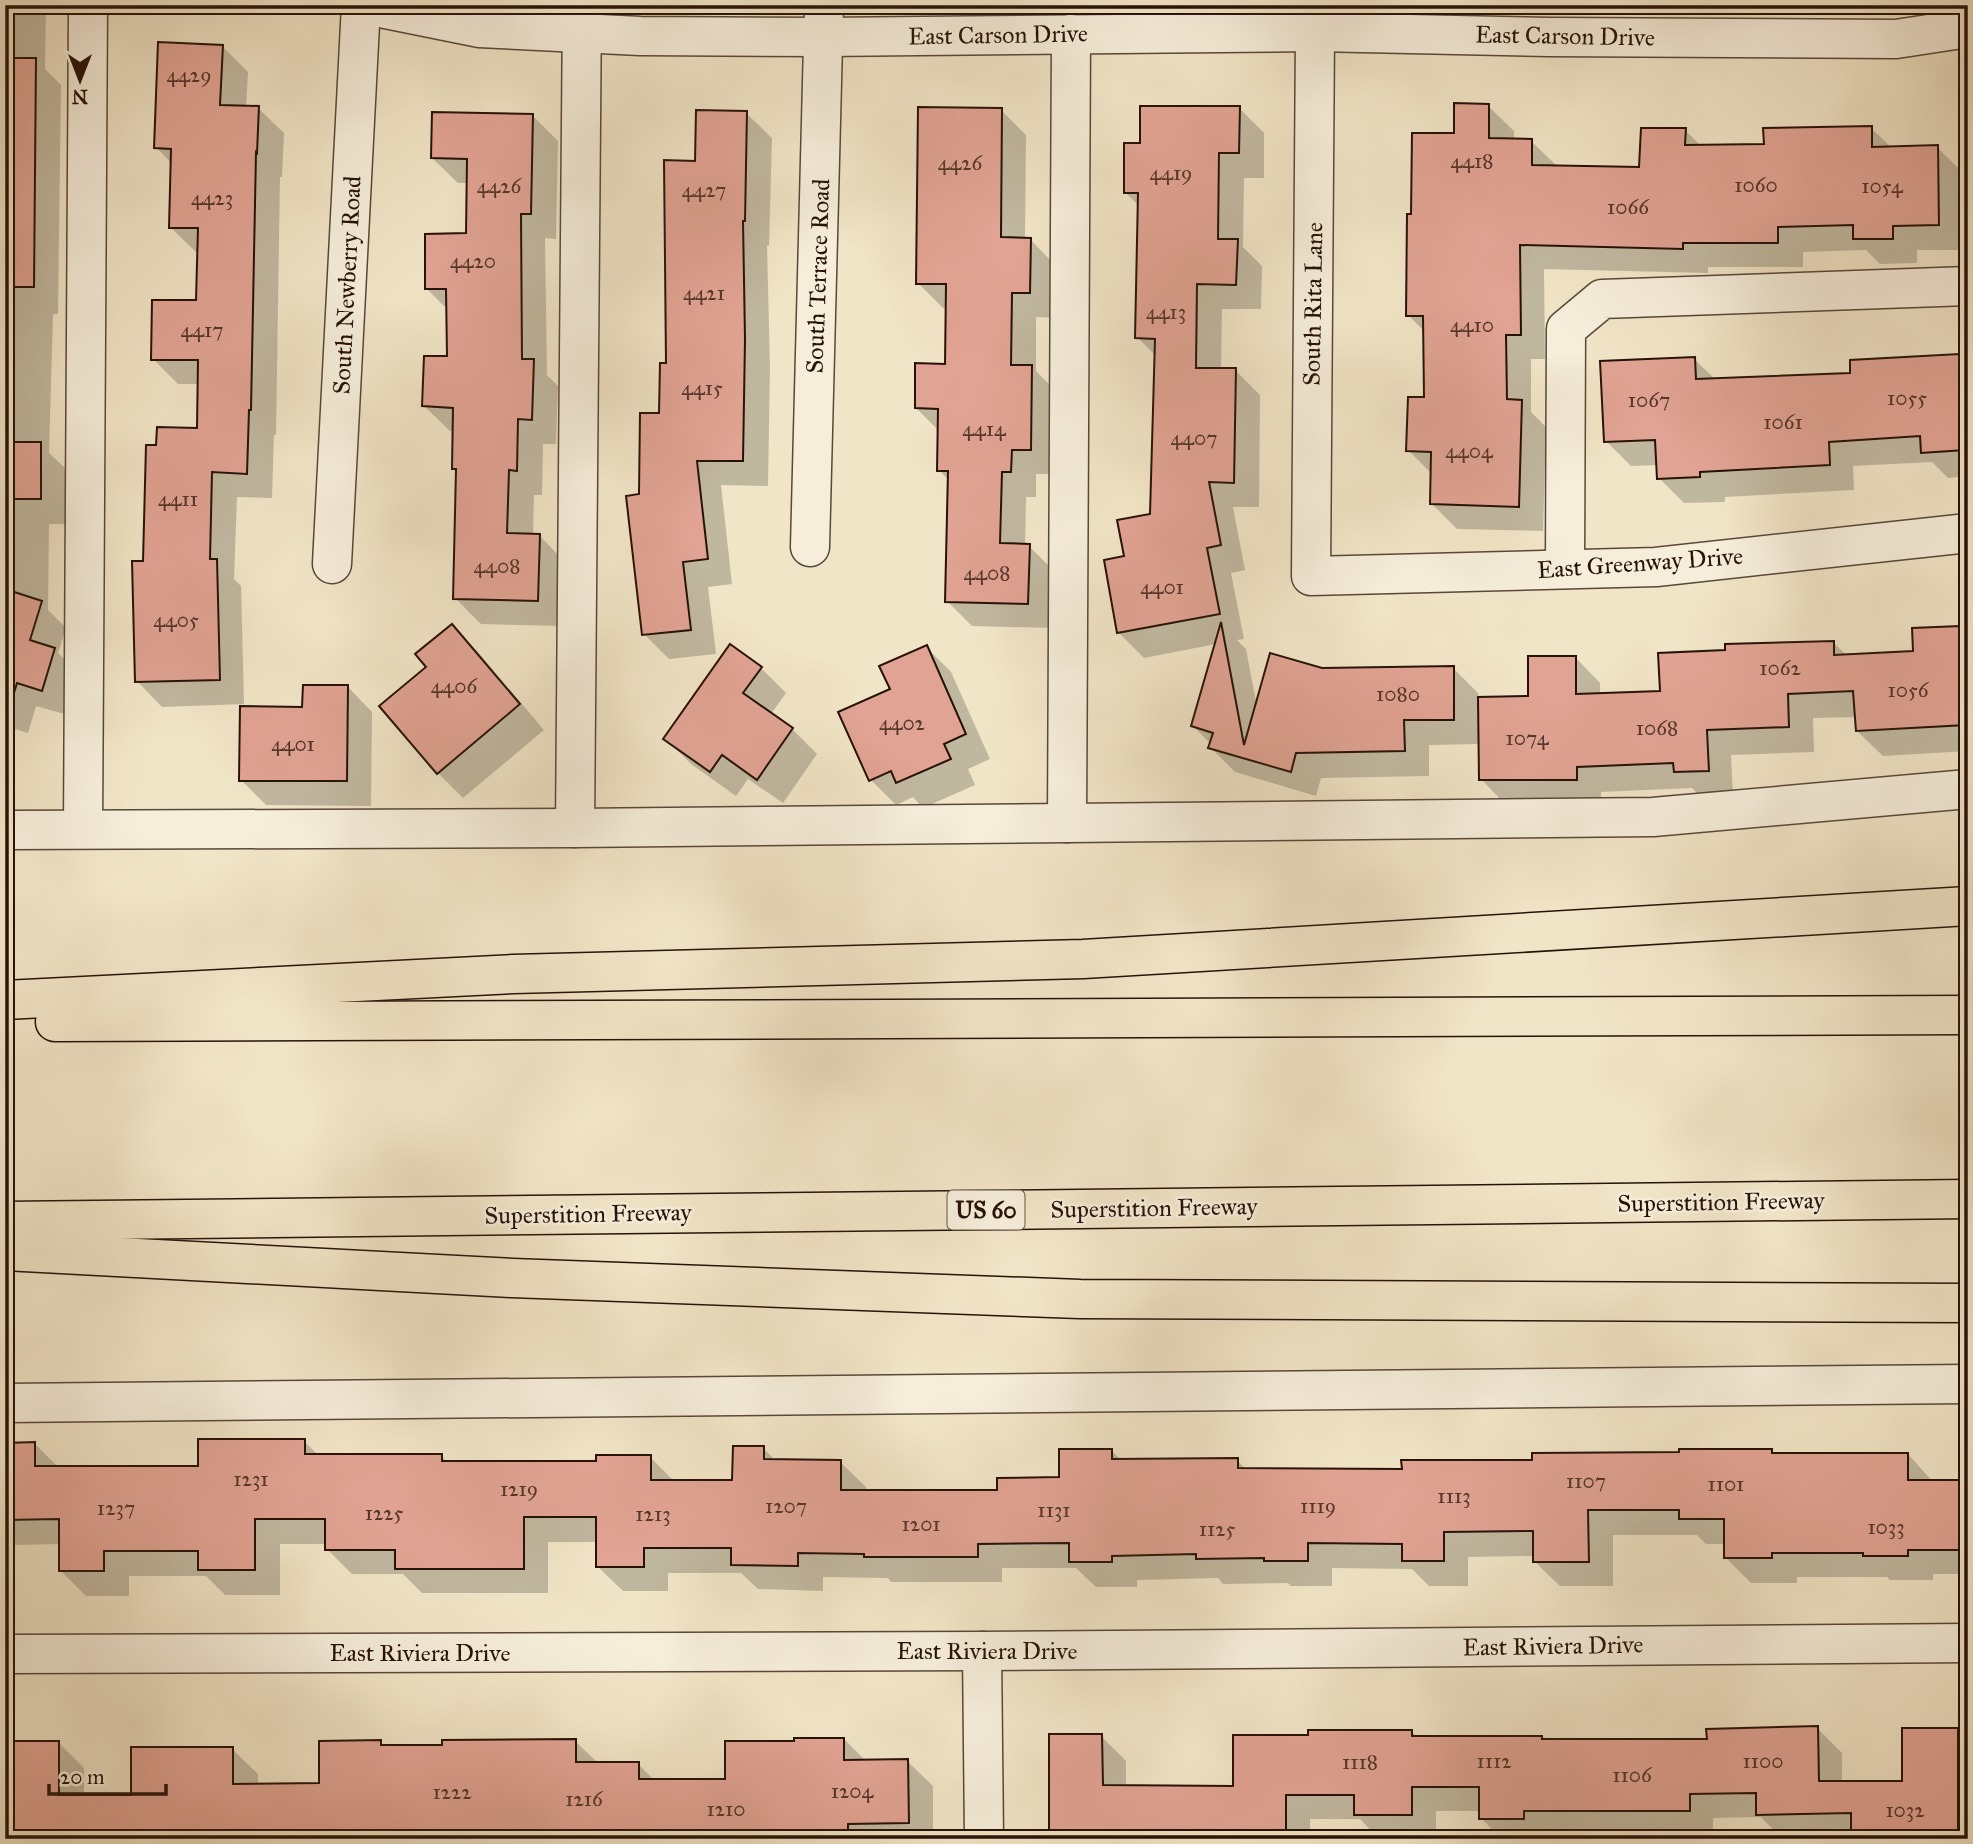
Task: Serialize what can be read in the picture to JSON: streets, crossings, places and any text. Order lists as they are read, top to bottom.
{
  "streets": {
    "highway": ["Superstition Freeway", "US 60"],
    "street": [
      "East Carson Drive",
      "South Terrace Road",
      "South Newberry Road",
      "South Rita Lane",
      "East Greenway Drive",
      "East Riviera Drive"
    ]
  },
  "crossings": [
    ["East Carson Drive", "South Terrace Road"],
    ["East Carson Drive", "South Newberry Road"],
    ["East Carson Drive", "South Rita Lane"],
    ["South Rita Lane", "East Greenway Drive"]
  ],
  "house_numbers": [
    "4429",
    "4418",
    "4426",
    "4419",
    "1060",
    "4426",
    "1054",
    "4427",
    "4423",
    "1066",
    "4420",
    "4421",
    "4413",
    "4410",
    "4417",
    "4415",
    "1055",
    "1067",
    "1061",
    "4414",
    "4407",
    "4404",
    "4411",
    "4408",
    "4408",
    "4401",
    "4405",
    "1062",
    "4406",
    "1056",
    "1080",
    "4402",
    "1068",
    "1074",
    "4401",
    "1231",
    "1107",
    "1101",
    "1219",
    "1113",
    "1207",
    "1119",
    "1237",
    "1131",
    "1225",
    "1213",
    "1201",
    "1033",
    "1125",
    "1112",
    "1100",
    "1118",
    "1106",
    "1204",
    "1222",
    "1216",
    "1210",
    "1032"
  ],
  "scale_bar": "20 m",
  "north": "bottom"
}
